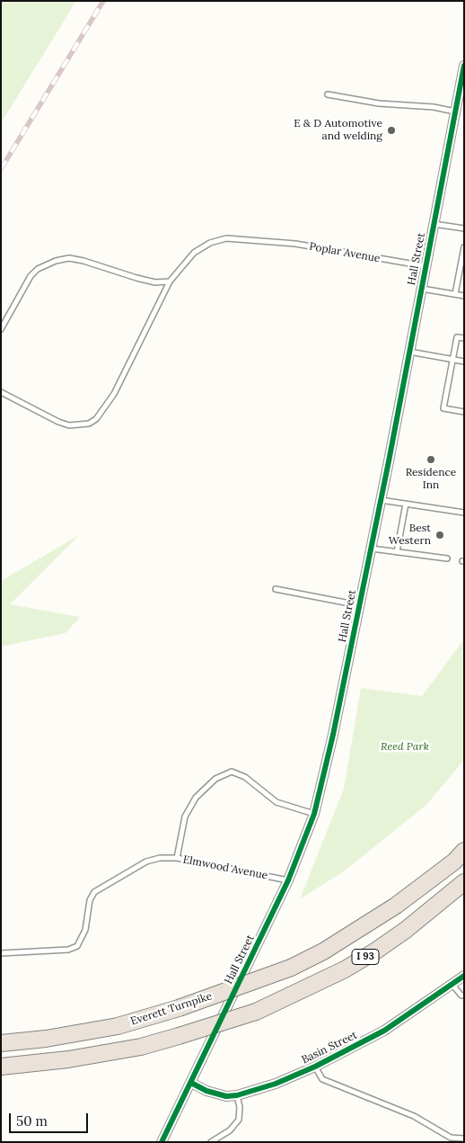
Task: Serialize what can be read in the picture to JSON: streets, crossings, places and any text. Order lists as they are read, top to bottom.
{
  "streets": {
    "highway": ["I 93", "Everett Turnpike"],
    "street": ["Hall Street", "Basin Street"],
    "lane": ["Poplar Avenue", "Elmwood Avenue"]
  },
  "crossings": [
    ["Poplar Avenue", "Hall Street"],
    ["Hall Street", "Elmwood Avenue"],
    ["Hall Street", "Basin Street"]
  ],
  "parks": ["Reed Park"],
  "places": ["E & D Automotive and welding", "Residence Inn", "Best Western"],
  "scale_bar": "50 m"
}
